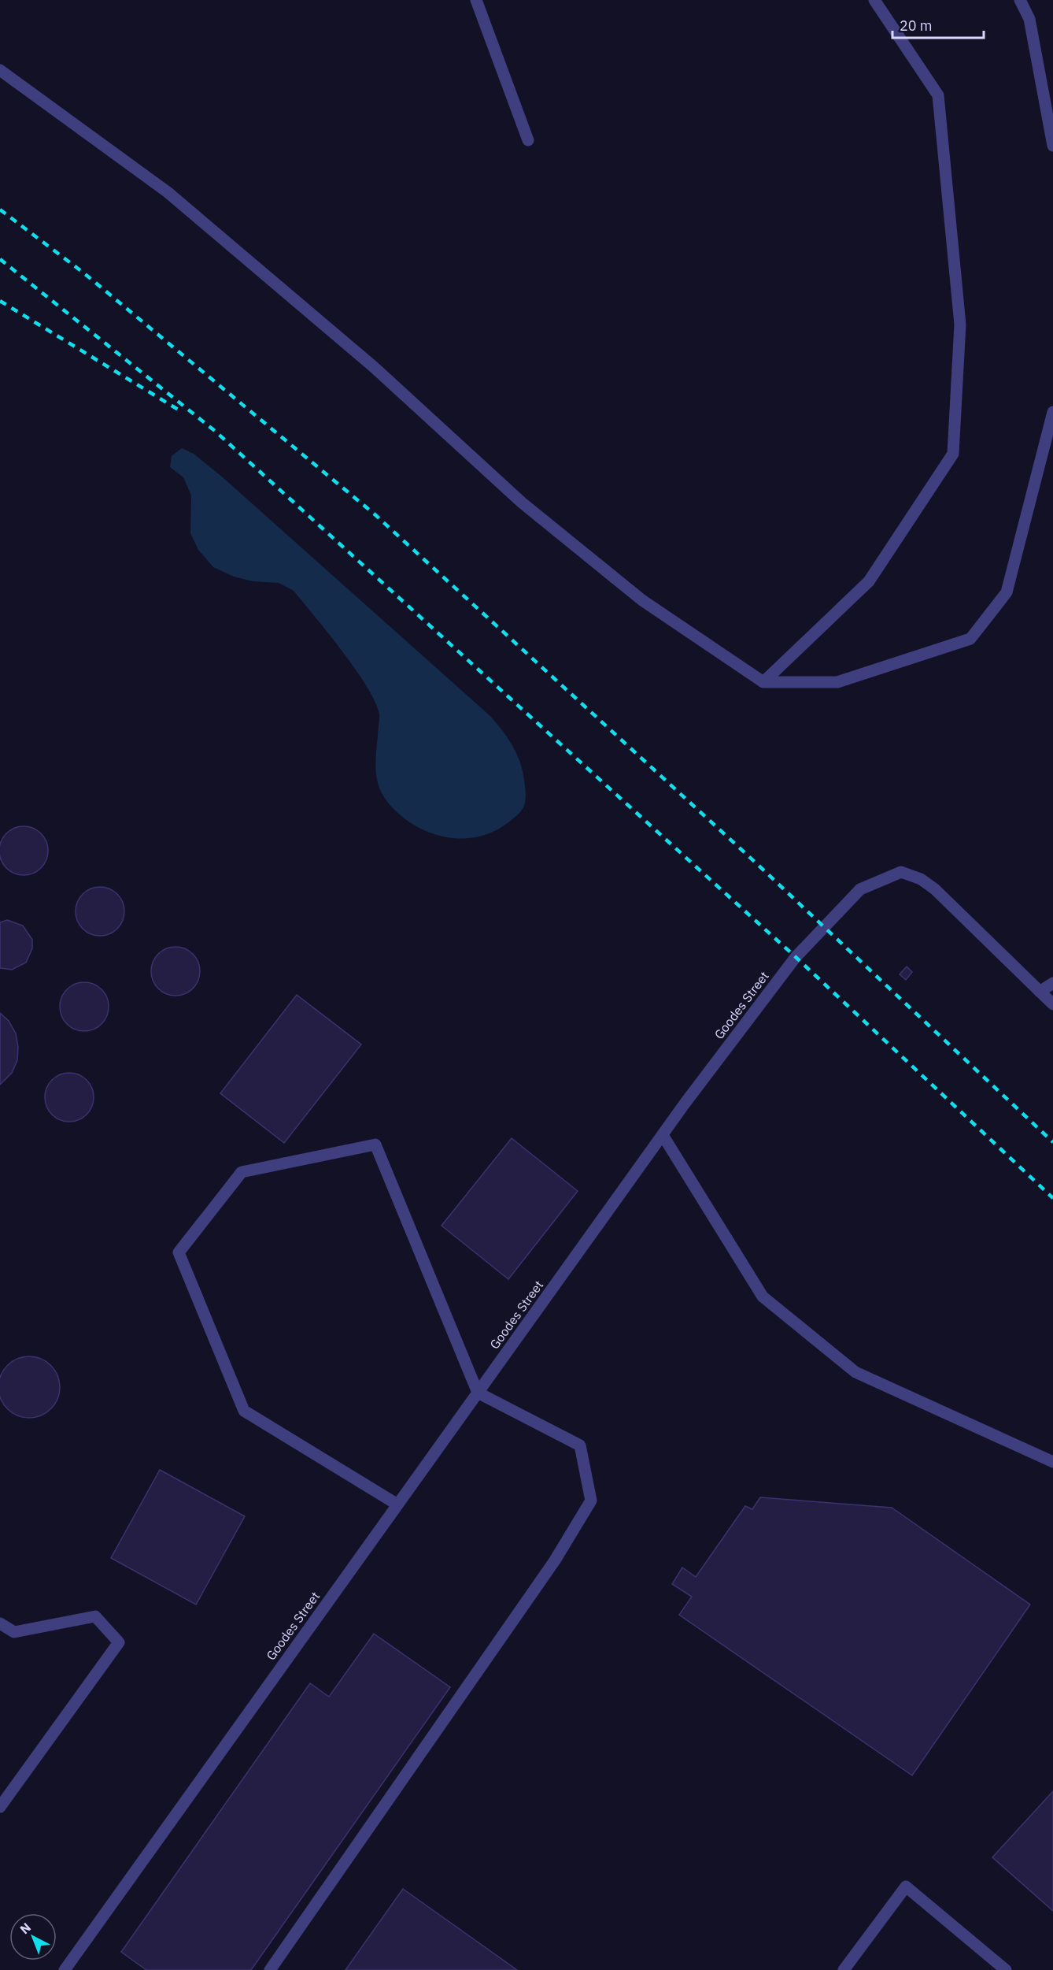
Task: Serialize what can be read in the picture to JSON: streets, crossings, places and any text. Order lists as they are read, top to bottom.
{
  "streets": {
    "street": ["Goodes Street"]
  },
  "scale_bar": "20 m",
  "north": "top left"
}
